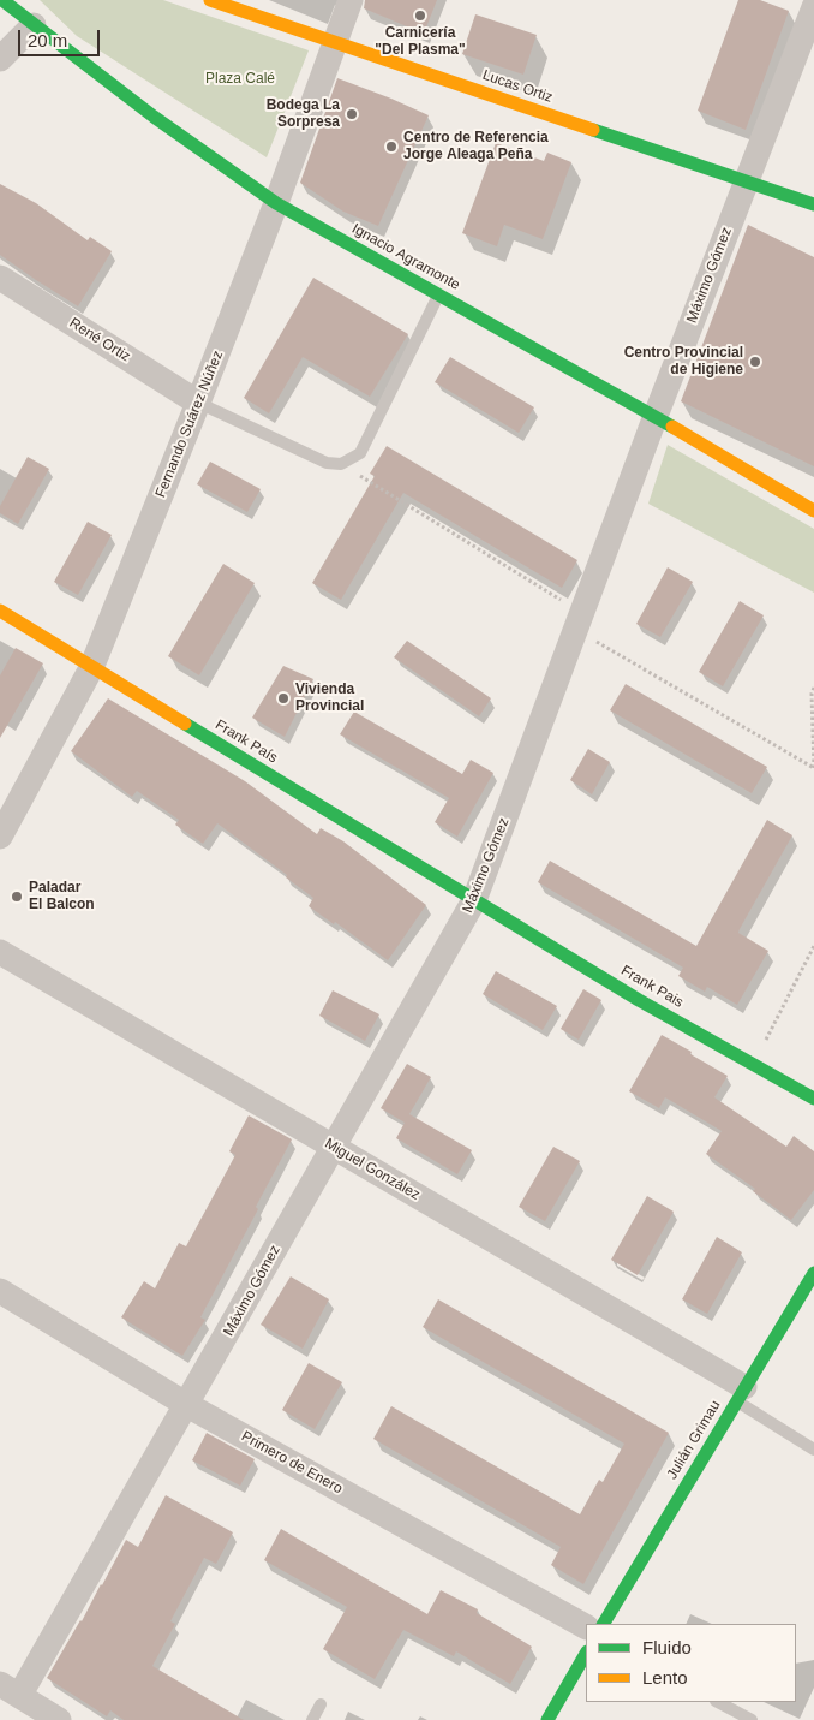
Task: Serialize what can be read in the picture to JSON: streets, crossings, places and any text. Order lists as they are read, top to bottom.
{
  "streets": {
    "main road": [
      "Lucas Ortiz",
      "Ignacio Agramonte",
      "Frank País",
      "Frank Pais",
      "Julián Grimau"
    ],
    "street": [
      "Máximo Gómez",
      "René Ortiz",
      "Fernando Suárez Núñez",
      "Miguel González",
      "Primero de Enero"
    ]
  },
  "crossings": [
    ["Lucas Ortiz", "Máximo Gómez"],
    ["Lucas Ortiz", "Fernando Suárez Núñez"],
    ["Ignacio Agramonte", "Máximo Gómez"],
    ["Ignacio Agramonte", "Fernando Suárez Núñez"],
    ["Máximo Gómez", "Frank País"],
    ["Máximo Gómez", "Frank Pais"],
    ["Máximo Gómez", "Miguel González"],
    ["Máximo Gómez", "Primero de Enero"],
    ["René Ortiz", "Fernando Suárez Núñez"],
    ["Fernando Suárez Núñez", "Frank País"],
    ["Frank País", "Frank Pais"],
    ["Miguel González", "Julián Grimau"]
  ],
  "parks": ["Plaza Calé"],
  "places": [
    "Carnicería \"Del Plasma\"",
    "Bodega La Sorpresa",
    "Centro de Referencia Jorge Aleaga Peña",
    "Centro Provincial de Higiene",
    "Vivienda Provincial",
    "Paladar El Balcon"
  ],
  "legend": ["Fluido", "Lento"],
  "scale_bar": "20 m"
}
